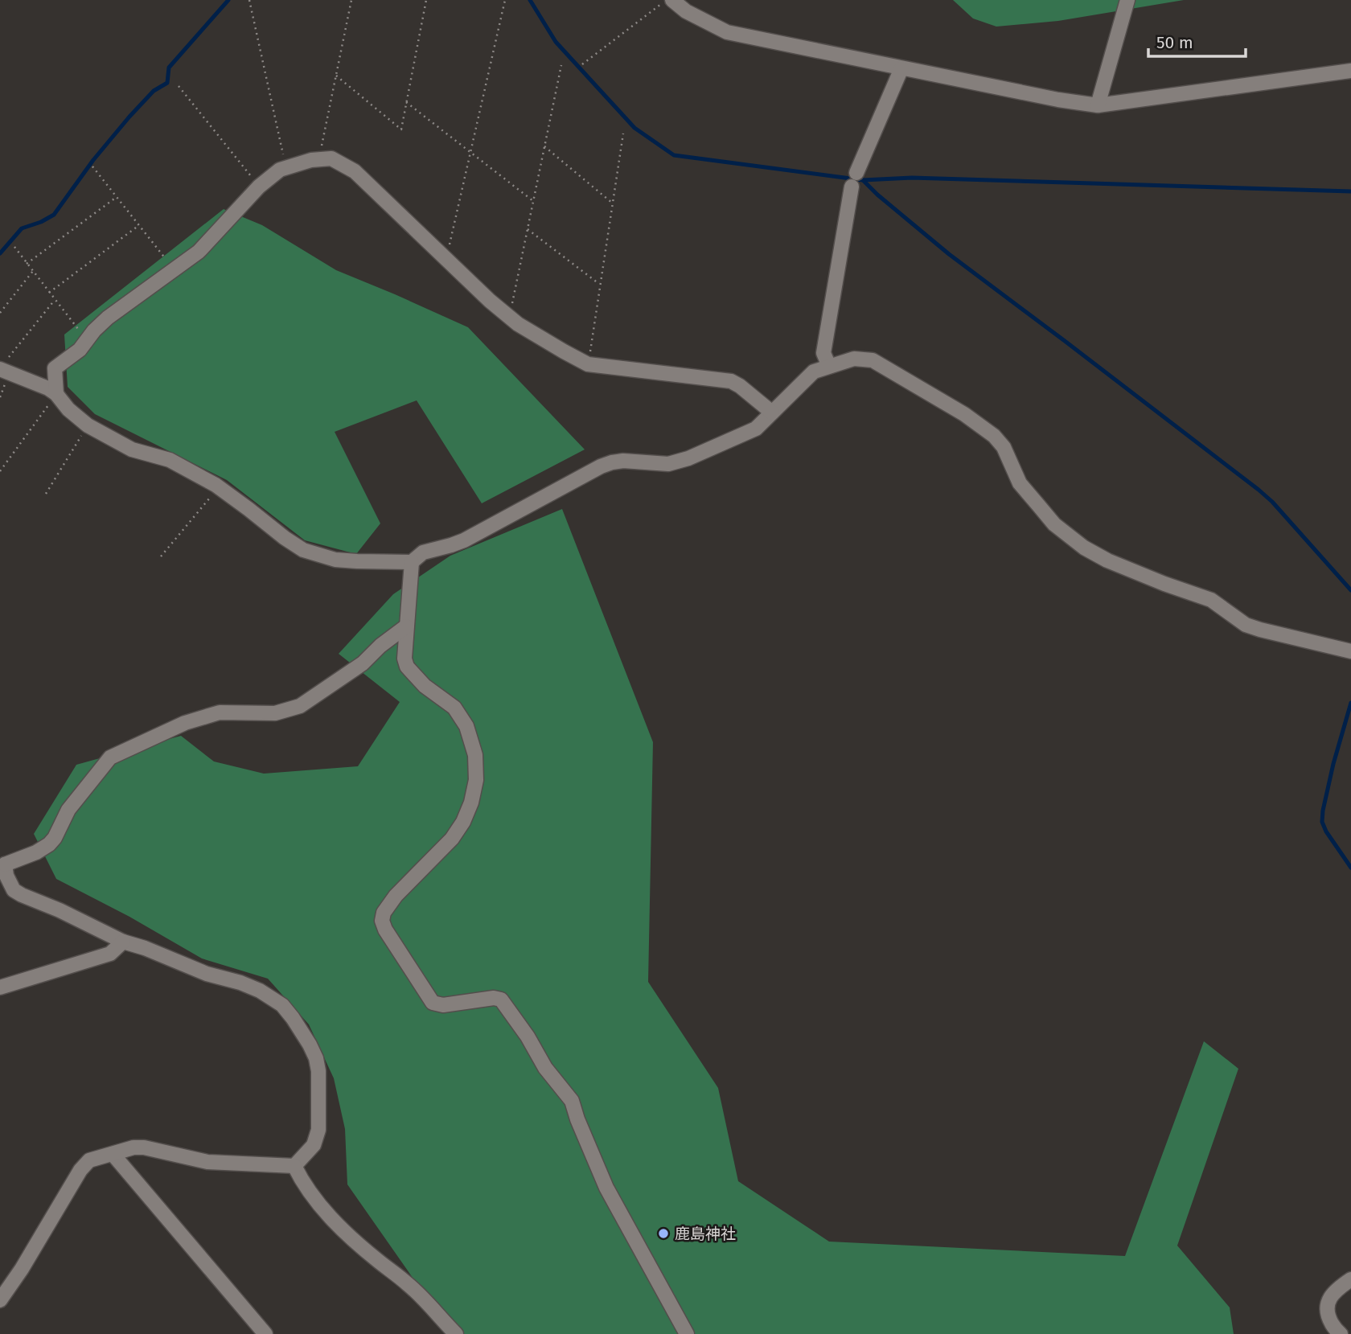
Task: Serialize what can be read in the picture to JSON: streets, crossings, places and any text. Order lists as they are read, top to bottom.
{
  "places": ["鹿島神社"],
  "scale_bar": "50 m"
}
